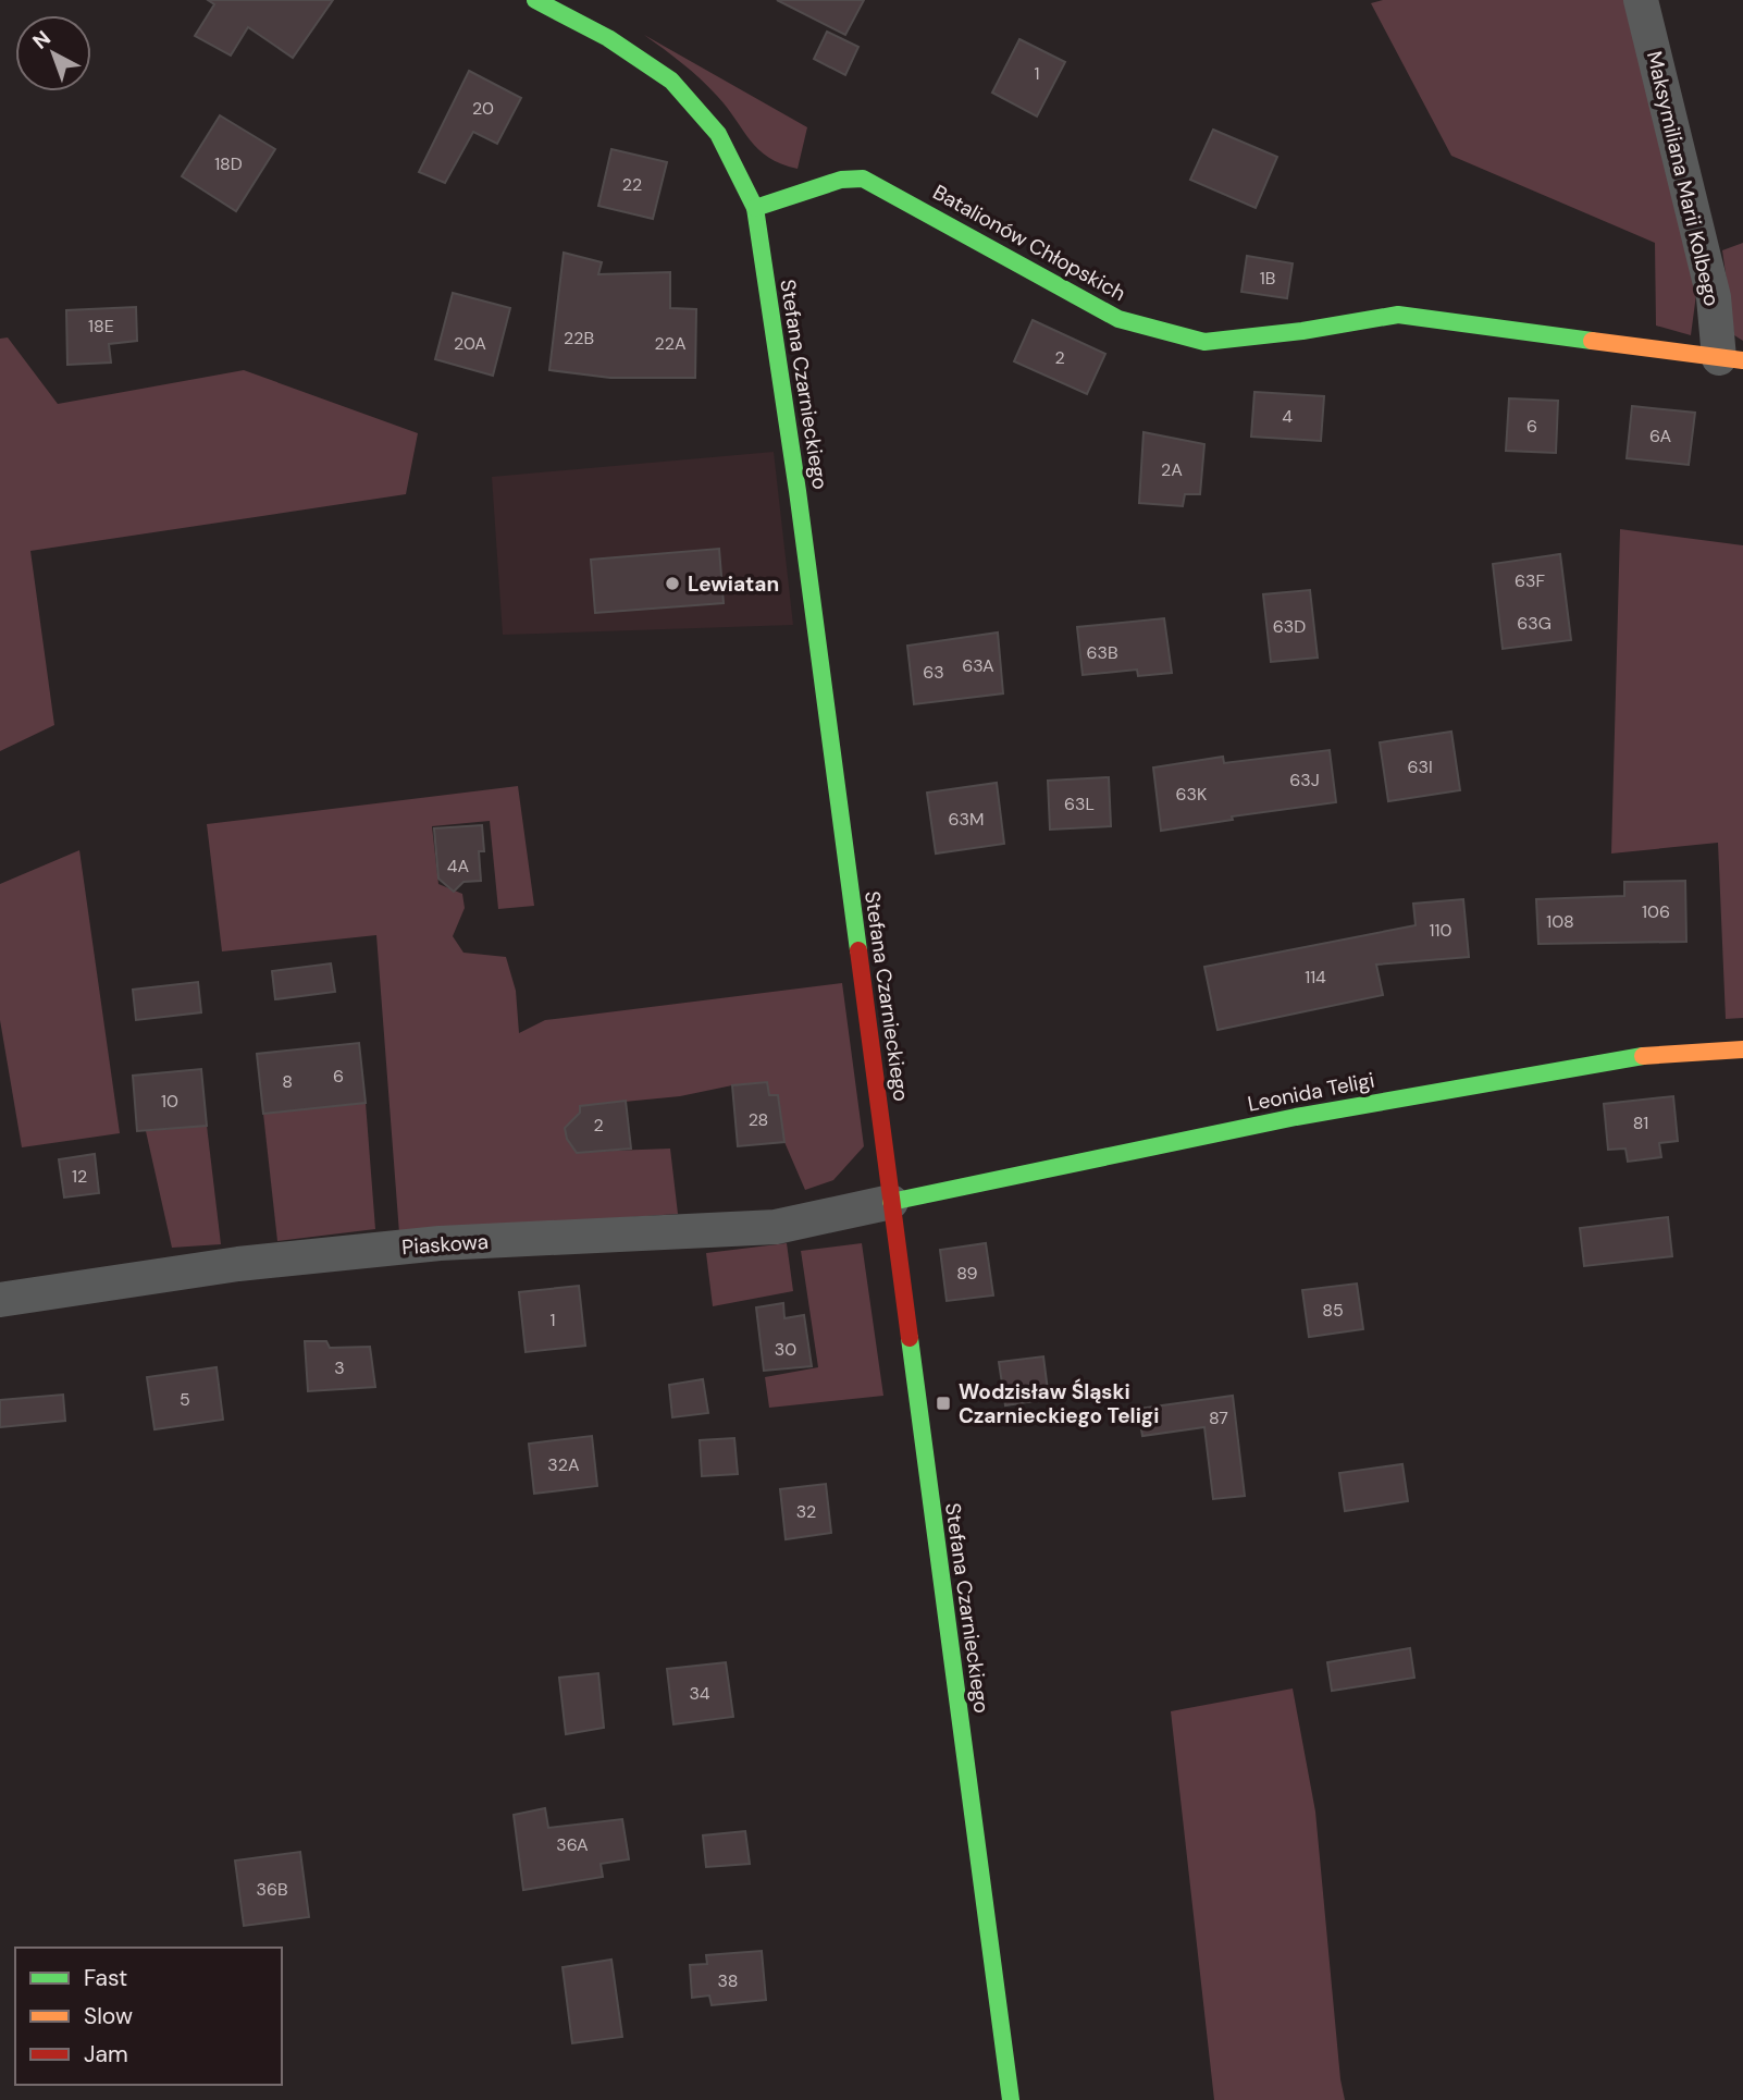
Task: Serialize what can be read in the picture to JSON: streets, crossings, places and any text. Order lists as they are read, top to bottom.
{
  "streets": {
    "street": [
      "Maksymiliana Marii Kolbego",
      "Batalionów Chłopskich",
      "Stefana Czarnieckiego",
      "Leonida Teligi",
      "Piaskowa"
    ]
  },
  "crossings": [
    ["Maksymiliana Marii Kolbego", "Batalionów Chłopskich"],
    ["Batalionów Chłopskich", "Stefana Czarnieckiego"],
    ["Stefana Czarnieckiego", "Leonida Teligi"],
    ["Stefana Czarnieckiego", "Piaskowa"],
    ["Leonida Teligi", "Piaskowa"]
  ],
  "places": {
    "other": ["Lewiatan"],
    "transit": ["Wodzisław Śląski Czarnieckiego Teligi"]
  },
  "house_numbers": [
    "1",
    "20",
    "18D",
    "22",
    "1B",
    "18E",
    "22B",
    "20A",
    "22A",
    "2",
    "4",
    "6",
    "6A",
    "2A",
    "63F",
    "63G",
    "63D",
    "63B",
    "63A",
    "63",
    "63I",
    "63J",
    "63K",
    "63L",
    "63M",
    "4A",
    "106",
    "108",
    "110",
    "114",
    "6",
    "8",
    "10",
    "28",
    "81",
    "2",
    "12",
    "89",
    "85",
    "1",
    "30",
    "3",
    "5",
    "87",
    "32A",
    "32",
    "34",
    "36A",
    "36B",
    "38"
  ],
  "legend": ["Fast", "Slow", "Jam"],
  "north": "top left"
}
